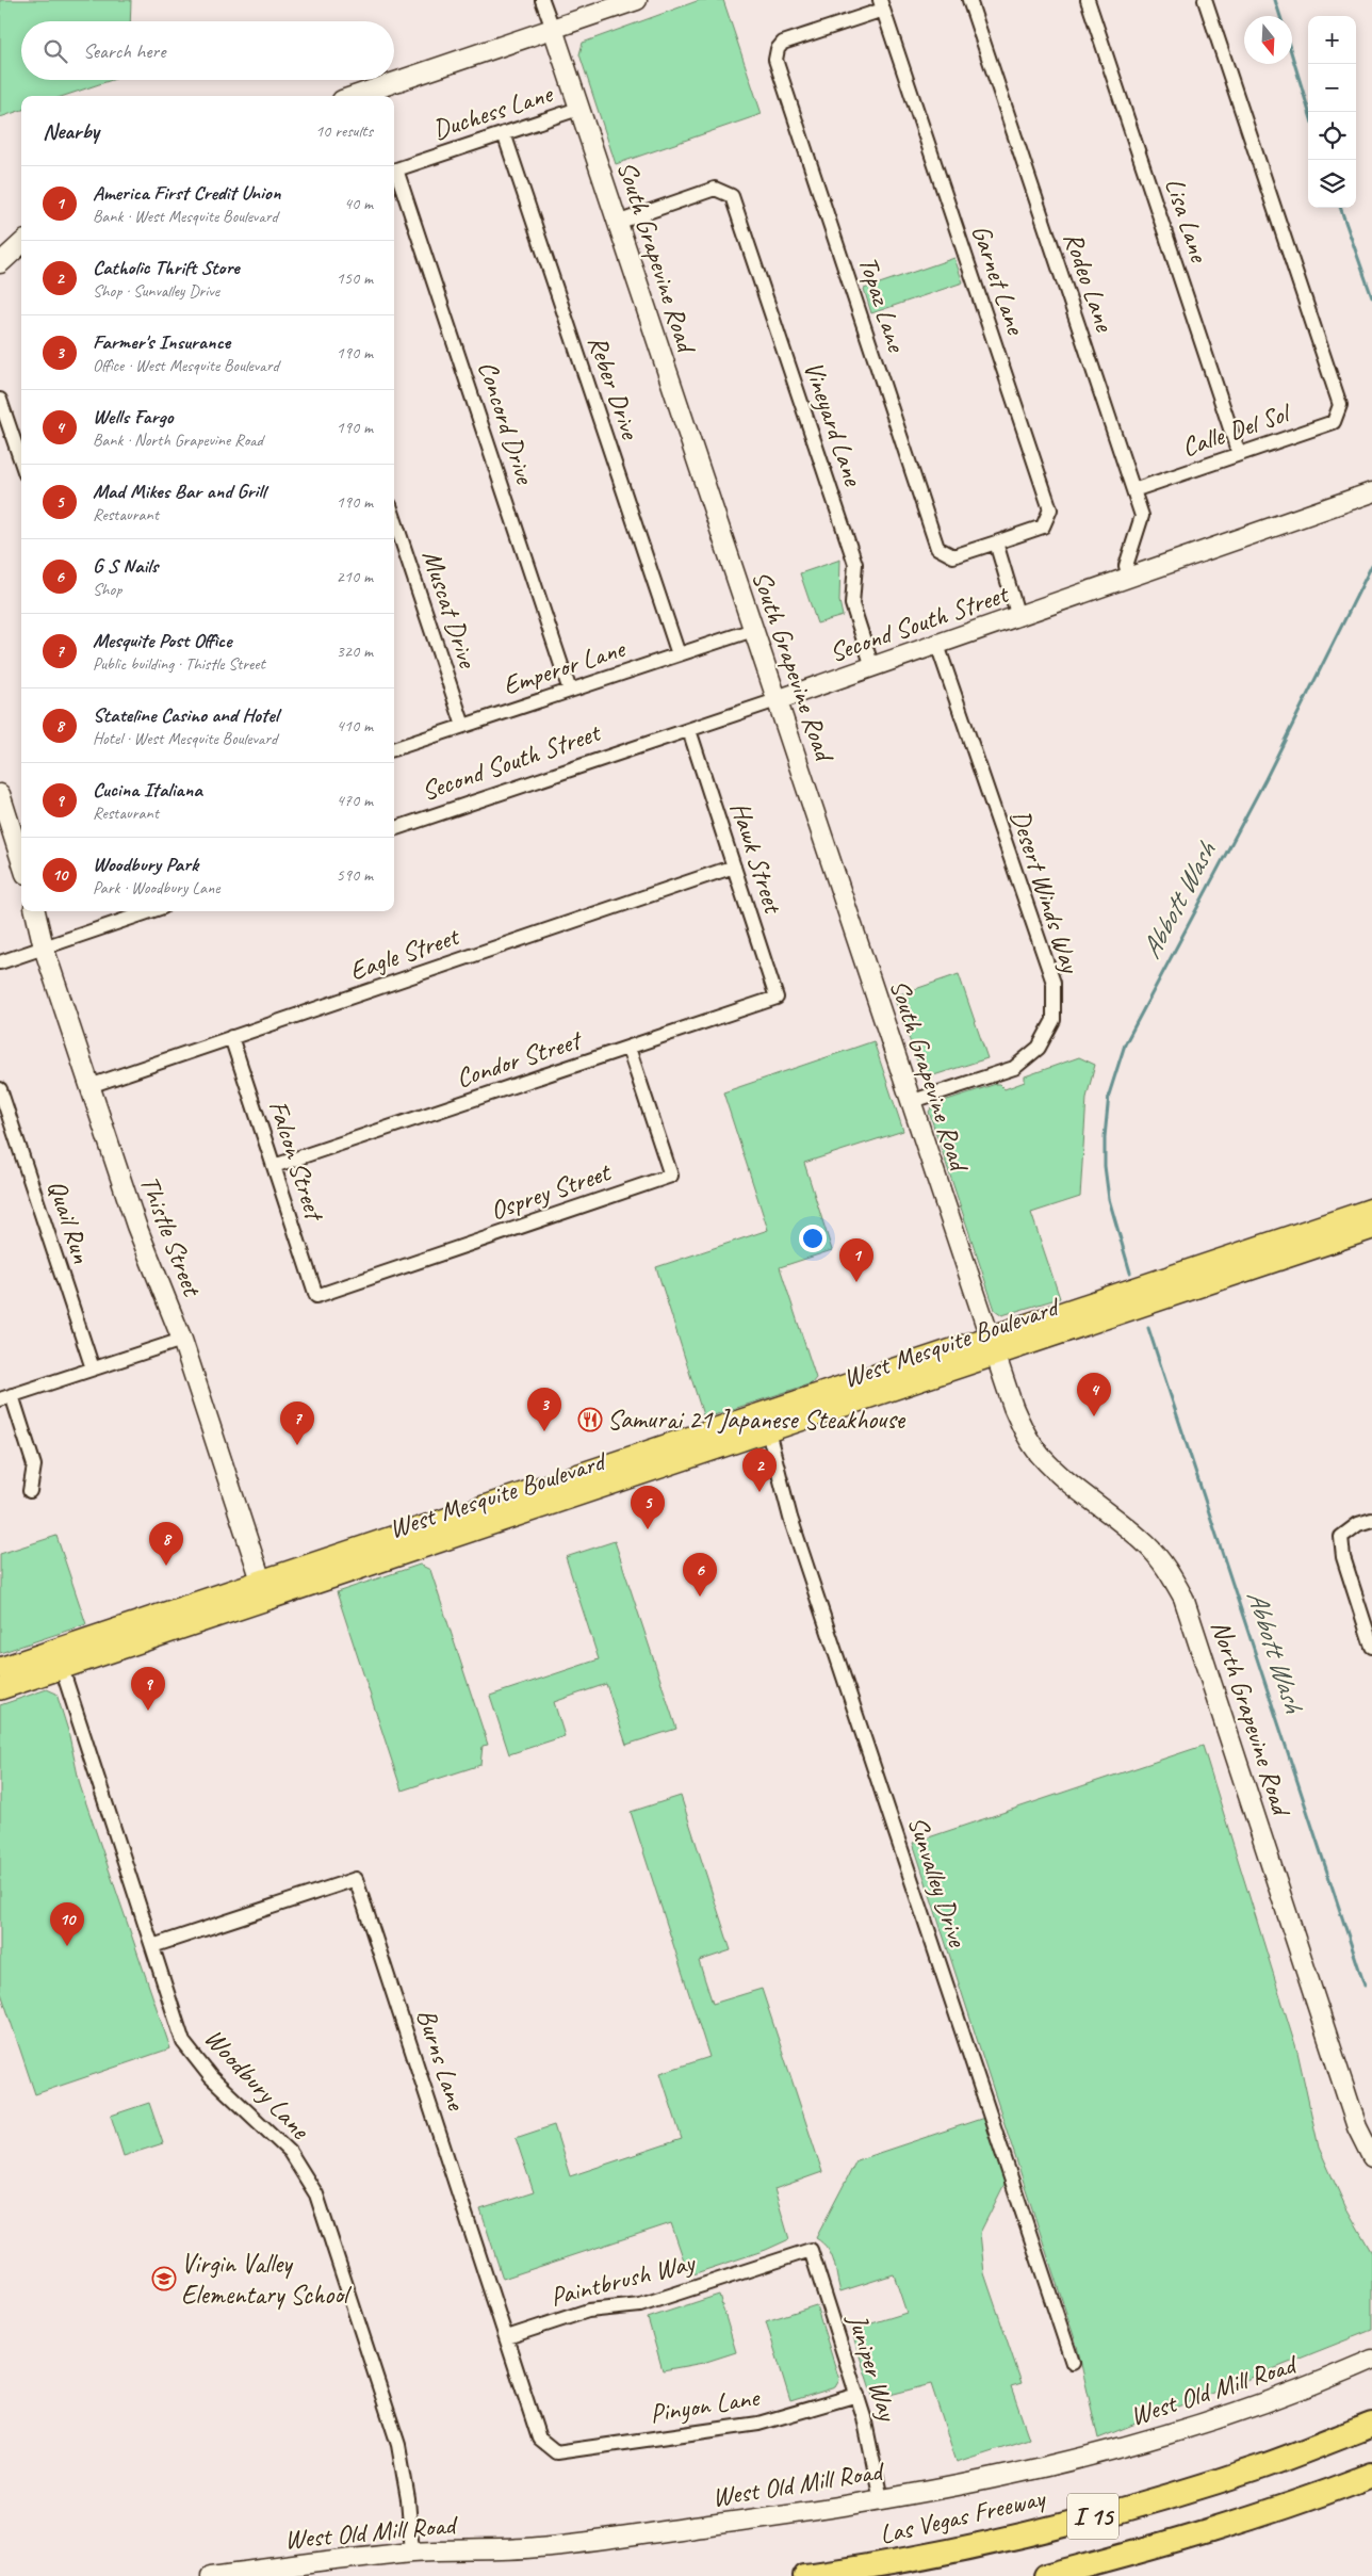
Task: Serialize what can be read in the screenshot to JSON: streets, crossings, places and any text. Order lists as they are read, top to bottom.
{
  "streets": {
    "highway": ["Las Vegas Freeway", "I 15"],
    "main road": ["West Mesquite Boulevard"],
    "street": [
      "Duchess Lane",
      "Lisa Lane",
      "South Grapevine Road",
      "Garnet Lane",
      "Rodeo Lane",
      "Topaz Lane",
      "Reber Drive",
      "Concord Drive",
      "Vineyard Lane",
      "Calle Del Sol",
      "Muscat Drive",
      "Second South Street",
      "Emperor Lane",
      "Hawk Street",
      "Desert Winds Way",
      "Eagle Street",
      "Condor Street",
      "Falcon Street",
      "Osprey Street",
      "Quail Run",
      "Thistle Street",
      "North Grapevine Road",
      "Sunvalley Drive",
      "Burns Lane",
      "Woodbury Lane",
      "Paintbrush Way",
      "Juniper Way",
      "West Old Mill Road",
      "Pinyon Lane"
    ]
  },
  "crossings": [
    ["Duchess Lane", "South Grapevine Road"],
    ["Duchess Lane", "Reber Drive"],
    ["Lisa Lane", "Calle Del Sol"],
    ["South Grapevine Road", "Vineyard Lane"],
    ["South Grapevine Road", "Second South Street"],
    ["South Grapevine Road", "Emperor Lane"],
    ["South Grapevine Road", "Desert Winds Way"],
    ["South Grapevine Road", "West Mesquite Boulevard"],
    ["South Grapevine Road", "North Grapevine Road"],
    ["Garnet Lane", "Topaz Lane"],
    ["Rodeo Lane", "Calle Del Sol"],
    ["Rodeo Lane", "Second South Street"],
    ["Reber Drive", "Emperor Lane"],
    ["Concord Drive", "Emperor Lane"],
    ["Vineyard Lane", "Second South Street"],
    ["Muscat Drive", "Emperor Lane"],
    ["Second South Street", "Hawk Street"],
    ["Second South Street", "Desert Winds Way"],
    ["Hawk Street", "Eagle Street"],
    ["Hawk Street", "Condor Street"],
    ["Eagle Street", "Falcon Street"],
    ["Eagle Street", "Thistle Street"],
    ["Condor Street", "Falcon Street"],
    ["Condor Street", "Osprey Street"],
    ["Falcon Street", "Osprey Street"],
    ["Thistle Street", "West Mesquite Boulevard"],
    ["West Mesquite Boulevard", "North Grapevine Road"],
    ["West Mesquite Boulevard", "Sunvalley Drive"],
    ["West Mesquite Boulevard", "Woodbury Lane"],
    ["Burns Lane", "Woodbury Lane"],
    ["Burns Lane", "Paintbrush Way"],
    ["Burns Lane", "Pinyon Lane"],
    ["Woodbury Lane", "West Old Mill Road"],
    ["Paintbrush Way", "Juniper Way"],
    ["Juniper Way", "West Old Mill Road"],
    ["Juniper Way", "Pinyon Lane"]
  ],
  "water": ["Abbott Wash"],
  "places": {
    "restaurant": ["Samurai 21 Japanese Steakhouse"],
    "school or university": ["Virgin Valley Elementary School"]
  },
  "north": "bottom",
  "page": {
    "map_buttons": ["+", "−"],
    "search": "Search here",
    "heading": ["Nearby", "10 results"],
    "list": [
      {
        "mark": "1",
        "name": "America First Credit Union",
        "note": "Bank · West Mesquite Boulevard",
        "value": "40 m"
      },
      {
        "mark": "2",
        "name": "Catholic Thrift Store",
        "note": "Shop · Sunvalley Drive",
        "value": "150 m"
      },
      {
        "mark": "3",
        "name": "Farmer's Insurance",
        "note": "Office · West Mesquite Boulevard",
        "value": "190 m"
      },
      {
        "mark": "4",
        "name": "Wells Fargo",
        "note": "Bank · North Grapevine Road",
        "value": "190 m"
      },
      {
        "mark": "5",
        "name": "Mad Mikes Bar and Grill",
        "note": "Restaurant",
        "value": "190 m"
      },
      {
        "mark": "6",
        "name": "G S Nails",
        "note": "Shop",
        "value": "210 m"
      },
      {
        "mark": "7",
        "name": "Mesquite Post Office",
        "note": "Public building · Thistle Street",
        "value": "320 m"
      },
      {
        "mark": "8",
        "name": "Stateline Casino and Hotel",
        "note": "Hotel · West Mesquite Boulevard",
        "value": "410 m"
      },
      {
        "mark": "9",
        "name": "Cucina Italiana",
        "note": "Restaurant",
        "value": "470 m"
      },
      {
        "mark": "10",
        "name": "Woodbury Park",
        "note": "Park · Woodbury Lane",
        "value": "590 m"
      }
    ],
    "pins": [
      "1",
      "4",
      "3",
      "7",
      "2",
      "5",
      "8",
      "6",
      "9",
      "10"
    ]
  }
}
